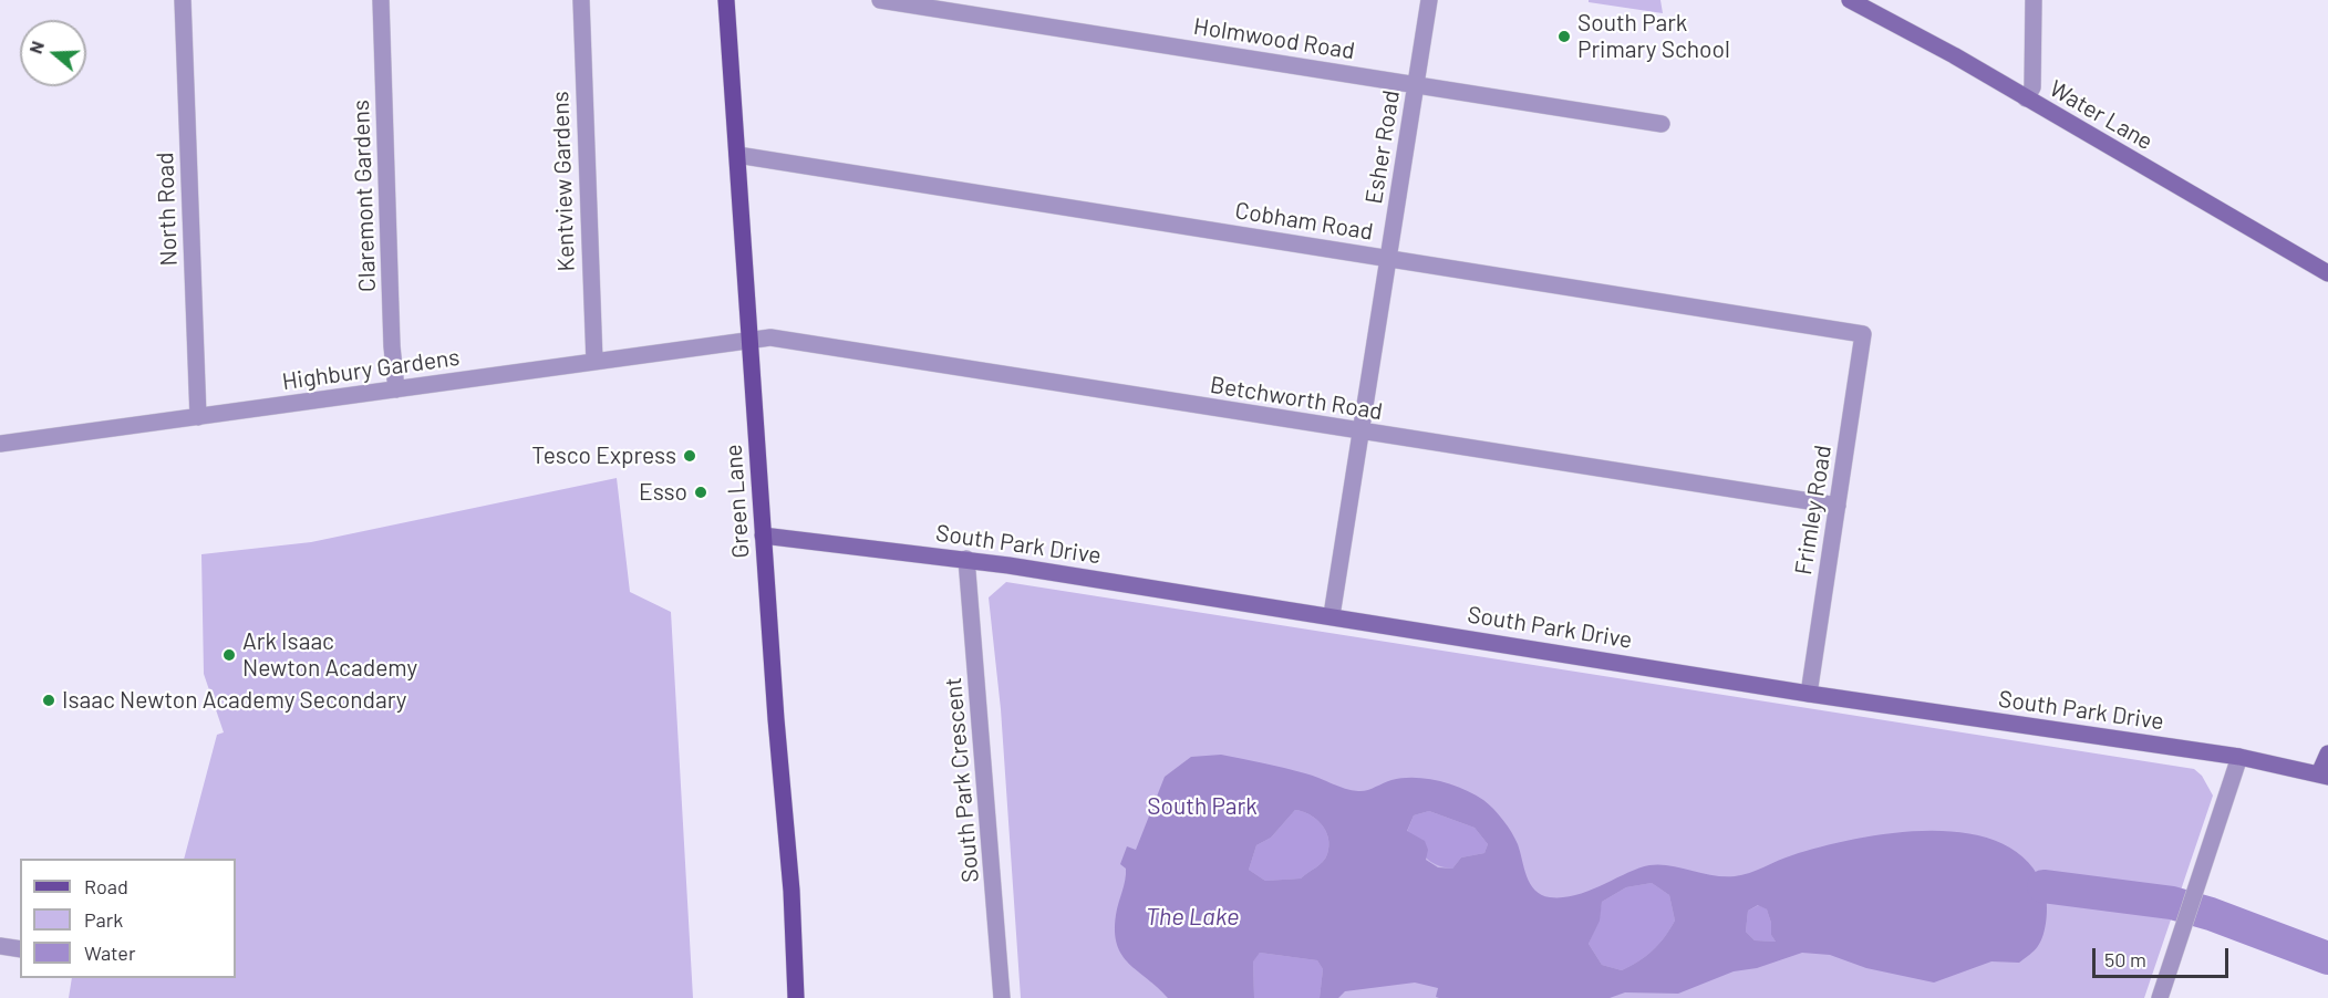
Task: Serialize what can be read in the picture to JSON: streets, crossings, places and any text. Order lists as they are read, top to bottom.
{
  "streets": {
    "main road": ["Green Lane"],
    "street": [
      "Holmwood Road",
      "Water Lane",
      "Esher Road",
      "Kentview Gardens",
      "Claremont Gardens",
      "North Road",
      "Cobham Road",
      "Highbury Gardens",
      "Betchworth Road",
      "Frimley Road",
      "South Park Drive",
      "South Park Crescent"
    ]
  },
  "crossings": [
    ["Holmwood Road", "Esher Road"],
    ["Esher Road", "Cobham Road"],
    ["Esher Road", "Betchworth Road"],
    ["Esher Road", "South Park Drive"],
    ["Kentview Gardens", "Highbury Gardens"],
    ["Claremont Gardens", "Highbury Gardens"],
    ["North Road", "Highbury Gardens"],
    ["Cobham Road", "Green Lane"],
    ["Cobham Road", "Frimley Road"],
    ["Highbury Gardens", "Betchworth Road"],
    ["Highbury Gardens", "Green Lane"],
    ["Betchworth Road", "Green Lane"],
    ["Betchworth Road", "Frimley Road"],
    ["Green Lane", "South Park Drive"],
    ["Frimley Road", "South Park Drive"],
    ["South Park Drive", "South Park Crescent"]
  ],
  "water": ["The Lake"],
  "parks": ["South Park"],
  "places": [
    "South Park Primary School",
    "Tesco Express",
    "Esso",
    "Ark Isaac Newton Academy",
    "Isaac Newton Academy Secondary"
  ],
  "legend": ["Road", "Park", "Water"],
  "scale_bar": "50 m",
  "north": "left"
}
